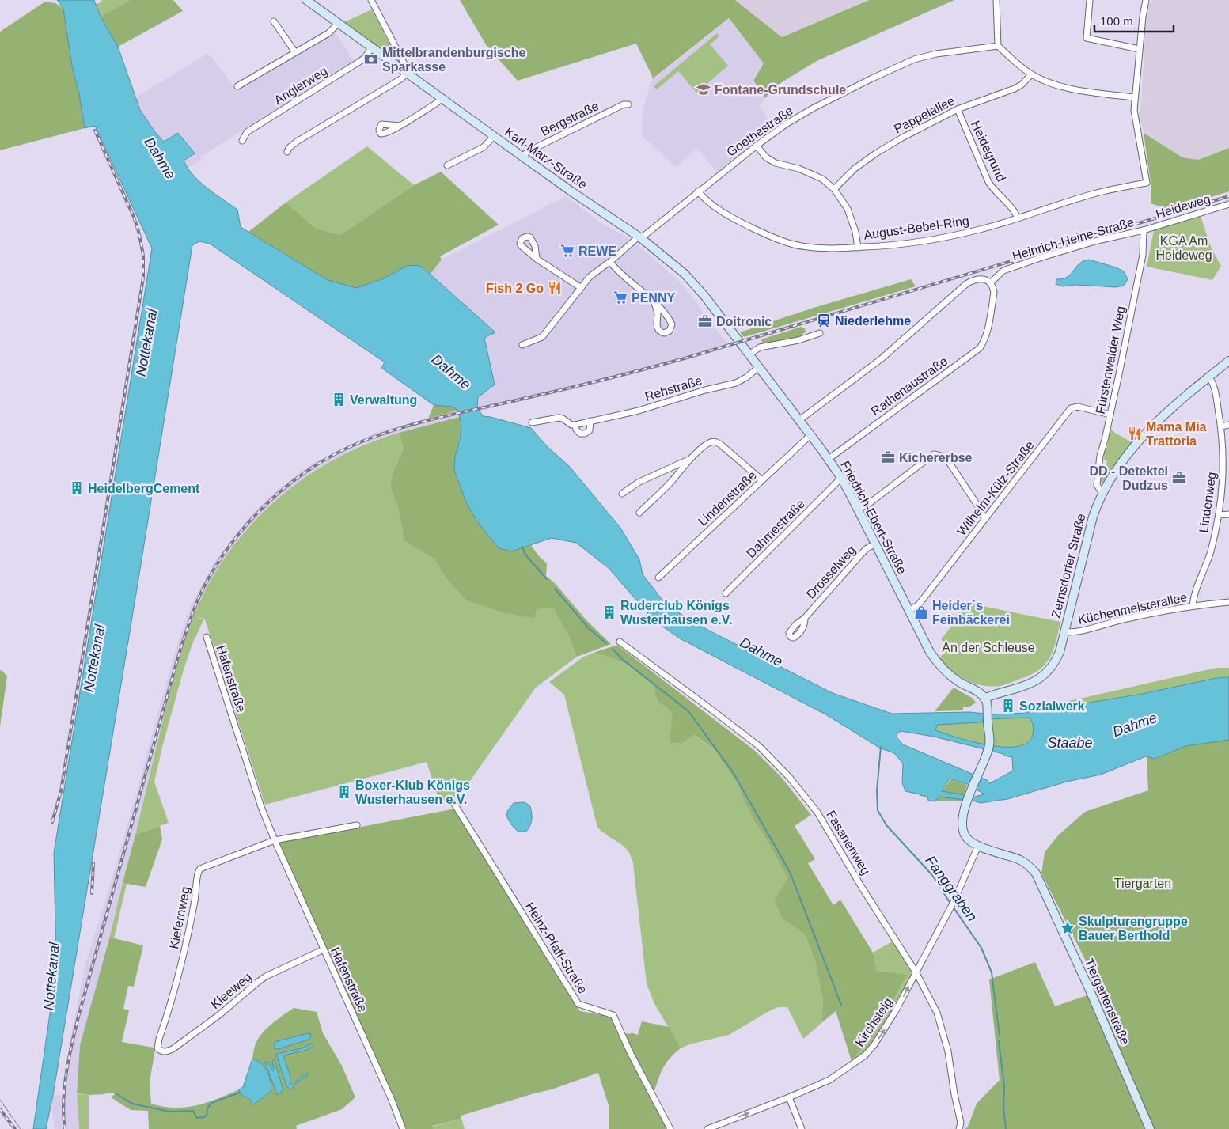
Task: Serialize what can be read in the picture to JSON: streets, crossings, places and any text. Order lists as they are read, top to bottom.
{
  "streets": {
    "street": [
      "Anglerweg",
      "Pappelallee",
      "Bergstraße",
      "Goethestraße",
      "Heidegrund",
      "Karl-Marx-Straße",
      "Heideweg",
      "August-Bebel-Ring",
      "Heinrich-Heine-Straße",
      "Fürstenwalder Weg",
      "Rathenaustraße",
      "Rehstraße",
      "Wilhelm-Külz-Straße",
      "Lindenstraße",
      "Lindenweg",
      "Friedrich-Ebert-Straße",
      "Dahmestraße",
      "Zernsdorfer Straße",
      "Drosselweg",
      "Küchenmeisterallee",
      "Hafenstraße",
      "Fasanenweg",
      "Kiefernweg",
      "Heinz-Pfaff-Straße",
      "Kleeweg",
      "Tiergartenstraße",
      "Kirchsteig"
    ]
  },
  "crossings": [
    ["Anglerweg", "Karl-Marx-Straße"],
    ["Pappelallee", "Heidegrund"],
    ["Bergstraße", "Karl-Marx-Straße"],
    ["Goethestraße", "Karl-Marx-Straße"],
    ["Goethestraße", "August-Bebel-Ring"],
    ["Heidegrund", "August-Bebel-Ring"],
    ["Karl-Marx-Straße", "Friedrich-Ebert-Straße"],
    ["Heideweg", "Heinrich-Heine-Straße"],
    ["Heideweg", "Fürstenwalder Weg"],
    ["Heinrich-Heine-Straße", "Fürstenwalder Weg"],
    ["Heinrich-Heine-Straße", "Rathenaustraße"],
    ["Fürstenwalder Weg", "Wilhelm-Külz-Straße"],
    ["Fürstenwalder Weg", "Zernsdorfer Straße"],
    ["Rathenaustraße", "Friedrich-Ebert-Straße"],
    ["Rehstraße", "Friedrich-Ebert-Straße"],
    ["Wilhelm-Külz-Straße", "Friedrich-Ebert-Straße"],
    ["Lindenstraße", "Friedrich-Ebert-Straße"],
    ["Lindenweg", "Zernsdorfer Straße"],
    ["Lindenweg", "Küchenmeisterallee"],
    ["Friedrich-Ebert-Straße", "Dahmestraße"],
    ["Friedrich-Ebert-Straße", "Zernsdorfer Straße"],
    ["Friedrich-Ebert-Straße", "Drosselweg"],
    ["Friedrich-Ebert-Straße", "Tiergartenstraße"],
    ["Zernsdorfer Straße", "Küchenmeisterallee"],
    ["Zernsdorfer Straße", "Tiergartenstraße"],
    ["Hafenstraße", "Kiefernweg"],
    ["Hafenstraße", "Kleeweg"],
    ["Fasanenweg", "Kirchsteig"],
    ["Kiefernweg", "Kleeweg"],
    ["Tiergartenstraße", "Kirchsteig"]
  ],
  "one_way": ["Kirchsteig"],
  "water": [
    "Dahme",
    "Nottekanal",
    "Staabe",
    "Fanggraben"
  ],
  "parks": ["KGA Am Heideweg", "An der Schleuse", "Tiergarten"],
  "places": {
    "bank": ["Mittelbrandenburgische Sparkasse"],
    "school or university": ["Fontane-Grundschule"],
    "supermarket": ["REWE", "PENNY"],
    "restaurant": ["Fish 2 Go", "Mama Mia Trattoria"],
    "station": ["Niederlehme"],
    "office": ["Doitronic", "Kichererbse", "DD - Detektei Dudzus"],
    "building": [
      "Verwaltung",
      "HeidelbergCement",
      "Ruderclub Königs Wusterhausen e.V.",
      "Sozialwerk",
      "Boxer-Klub Königs Wusterhausen e.V."
    ],
    "shop": ["Heider´s Feinbäckerei"],
    "place": ["Skulpturengruppe Bauer Berthold"]
  },
  "scale_bar": "100 m"
}
